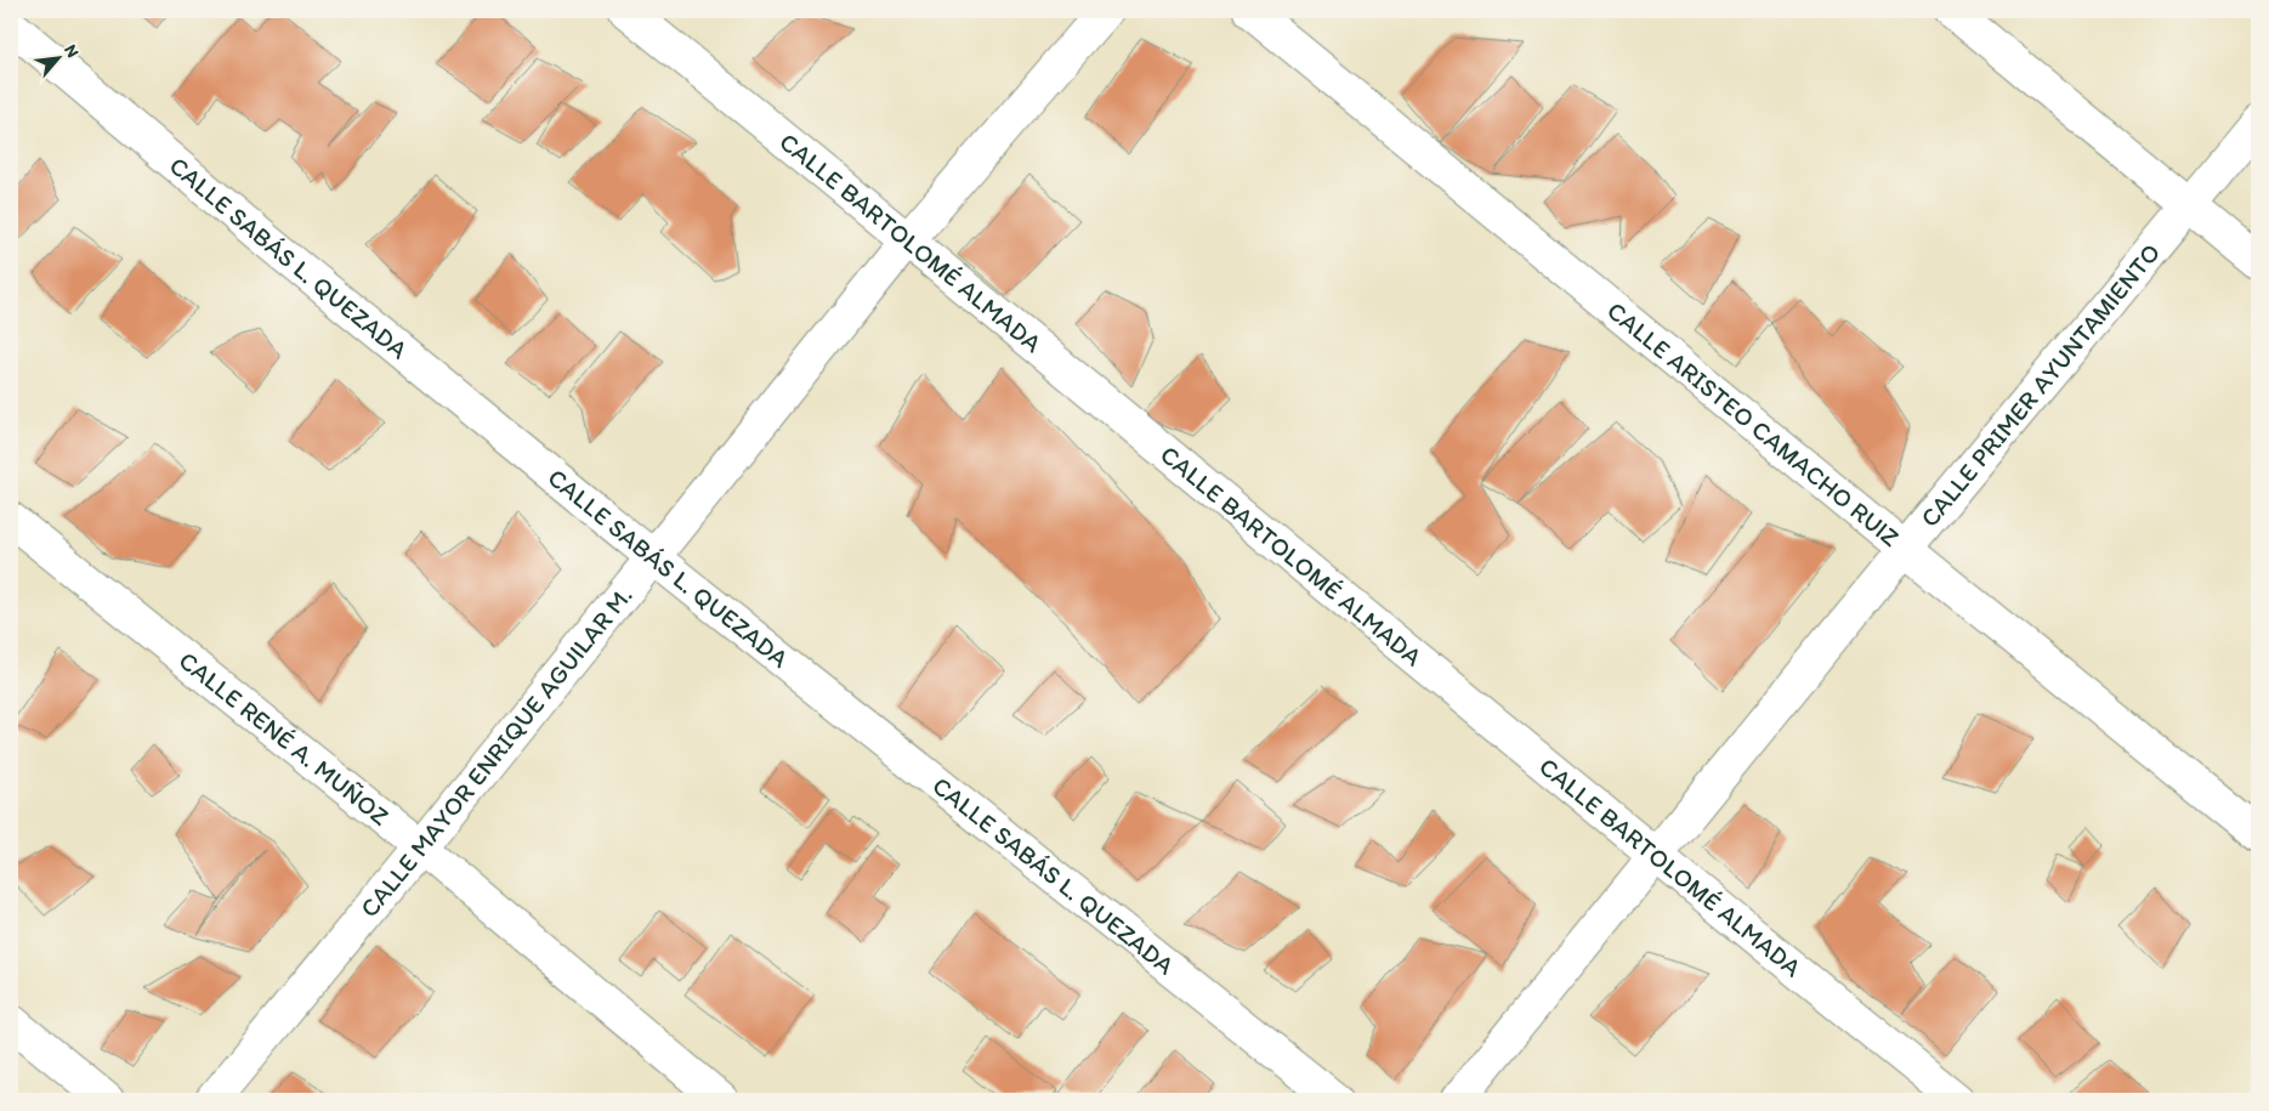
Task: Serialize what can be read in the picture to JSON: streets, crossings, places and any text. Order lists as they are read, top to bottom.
{
  "streets": {
    "street": [
      "CALLE BARTOLOMÉ ALMADA",
      "CALLE SABÁS L. QUEZADA",
      "CALLE PRIMER AYUNTAMIENTO",
      "CALLE ARISTEO CAMACHO RUIZ",
      "CALLE RENÉ A. MUÑOZ",
      "CALLE MAYOR ENRIQUE AGUILAR M."
    ]
  },
  "crossings": [
    ["CALLE BARTOLOMÉ ALMADA", "CALLE PRIMER AYUNTAMIENTO"],
    ["CALLE BARTOLOMÉ ALMADA", "CALLE MAYOR ENRIQUE AGUILAR M."],
    ["CALLE SABÁS L. QUEZADA", "CALLE MAYOR ENRIQUE AGUILAR M."],
    ["CALLE PRIMER AYUNTAMIENTO", "CALLE ARISTEO CAMACHO RUIZ"],
    ["CALLE RENÉ A. MUÑOZ", "CALLE MAYOR ENRIQUE AGUILAR M."]
  ],
  "north": "top right"
}
